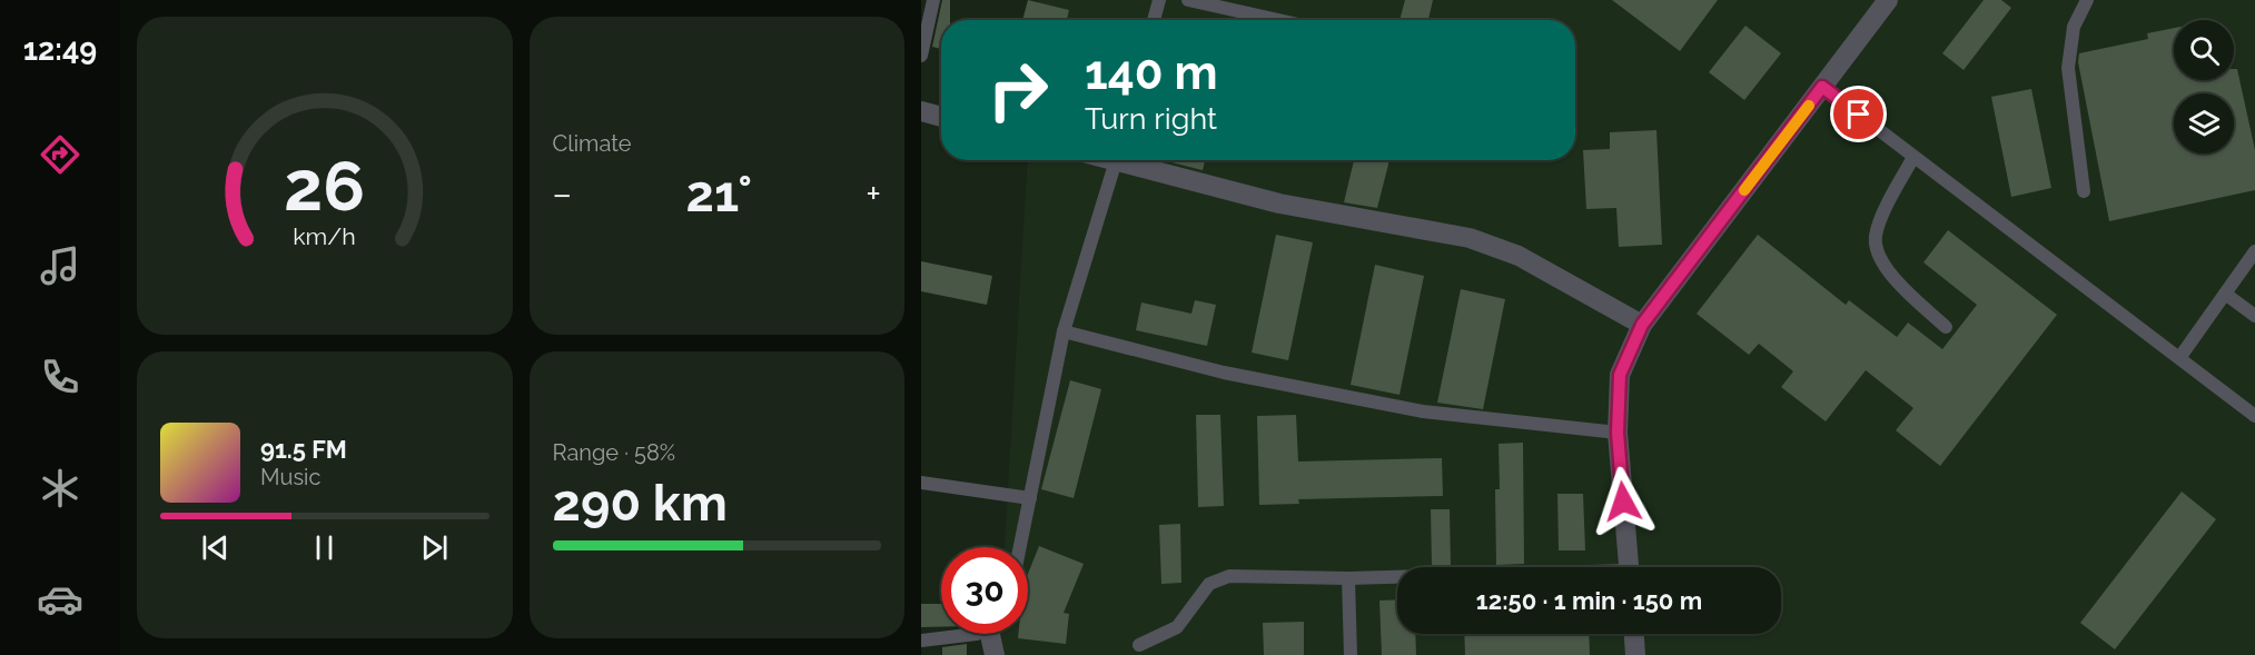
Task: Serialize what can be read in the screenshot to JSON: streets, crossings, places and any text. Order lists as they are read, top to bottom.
{
  "page": {
    "tabs": "12:49",
    "tile": [
      "Climate",
      ["Range · 58%", "290 km"]
    ],
    "turn": ["140 m", "Turn right"],
    "heat": ["−", "21°", "+"],
    "song": ["91.5 FM", "Music"],
    "limit": "30",
    "trip": "12:50 · 1 min · 150 m",
    "gauge": ["26", "km/h"]
  }
}
